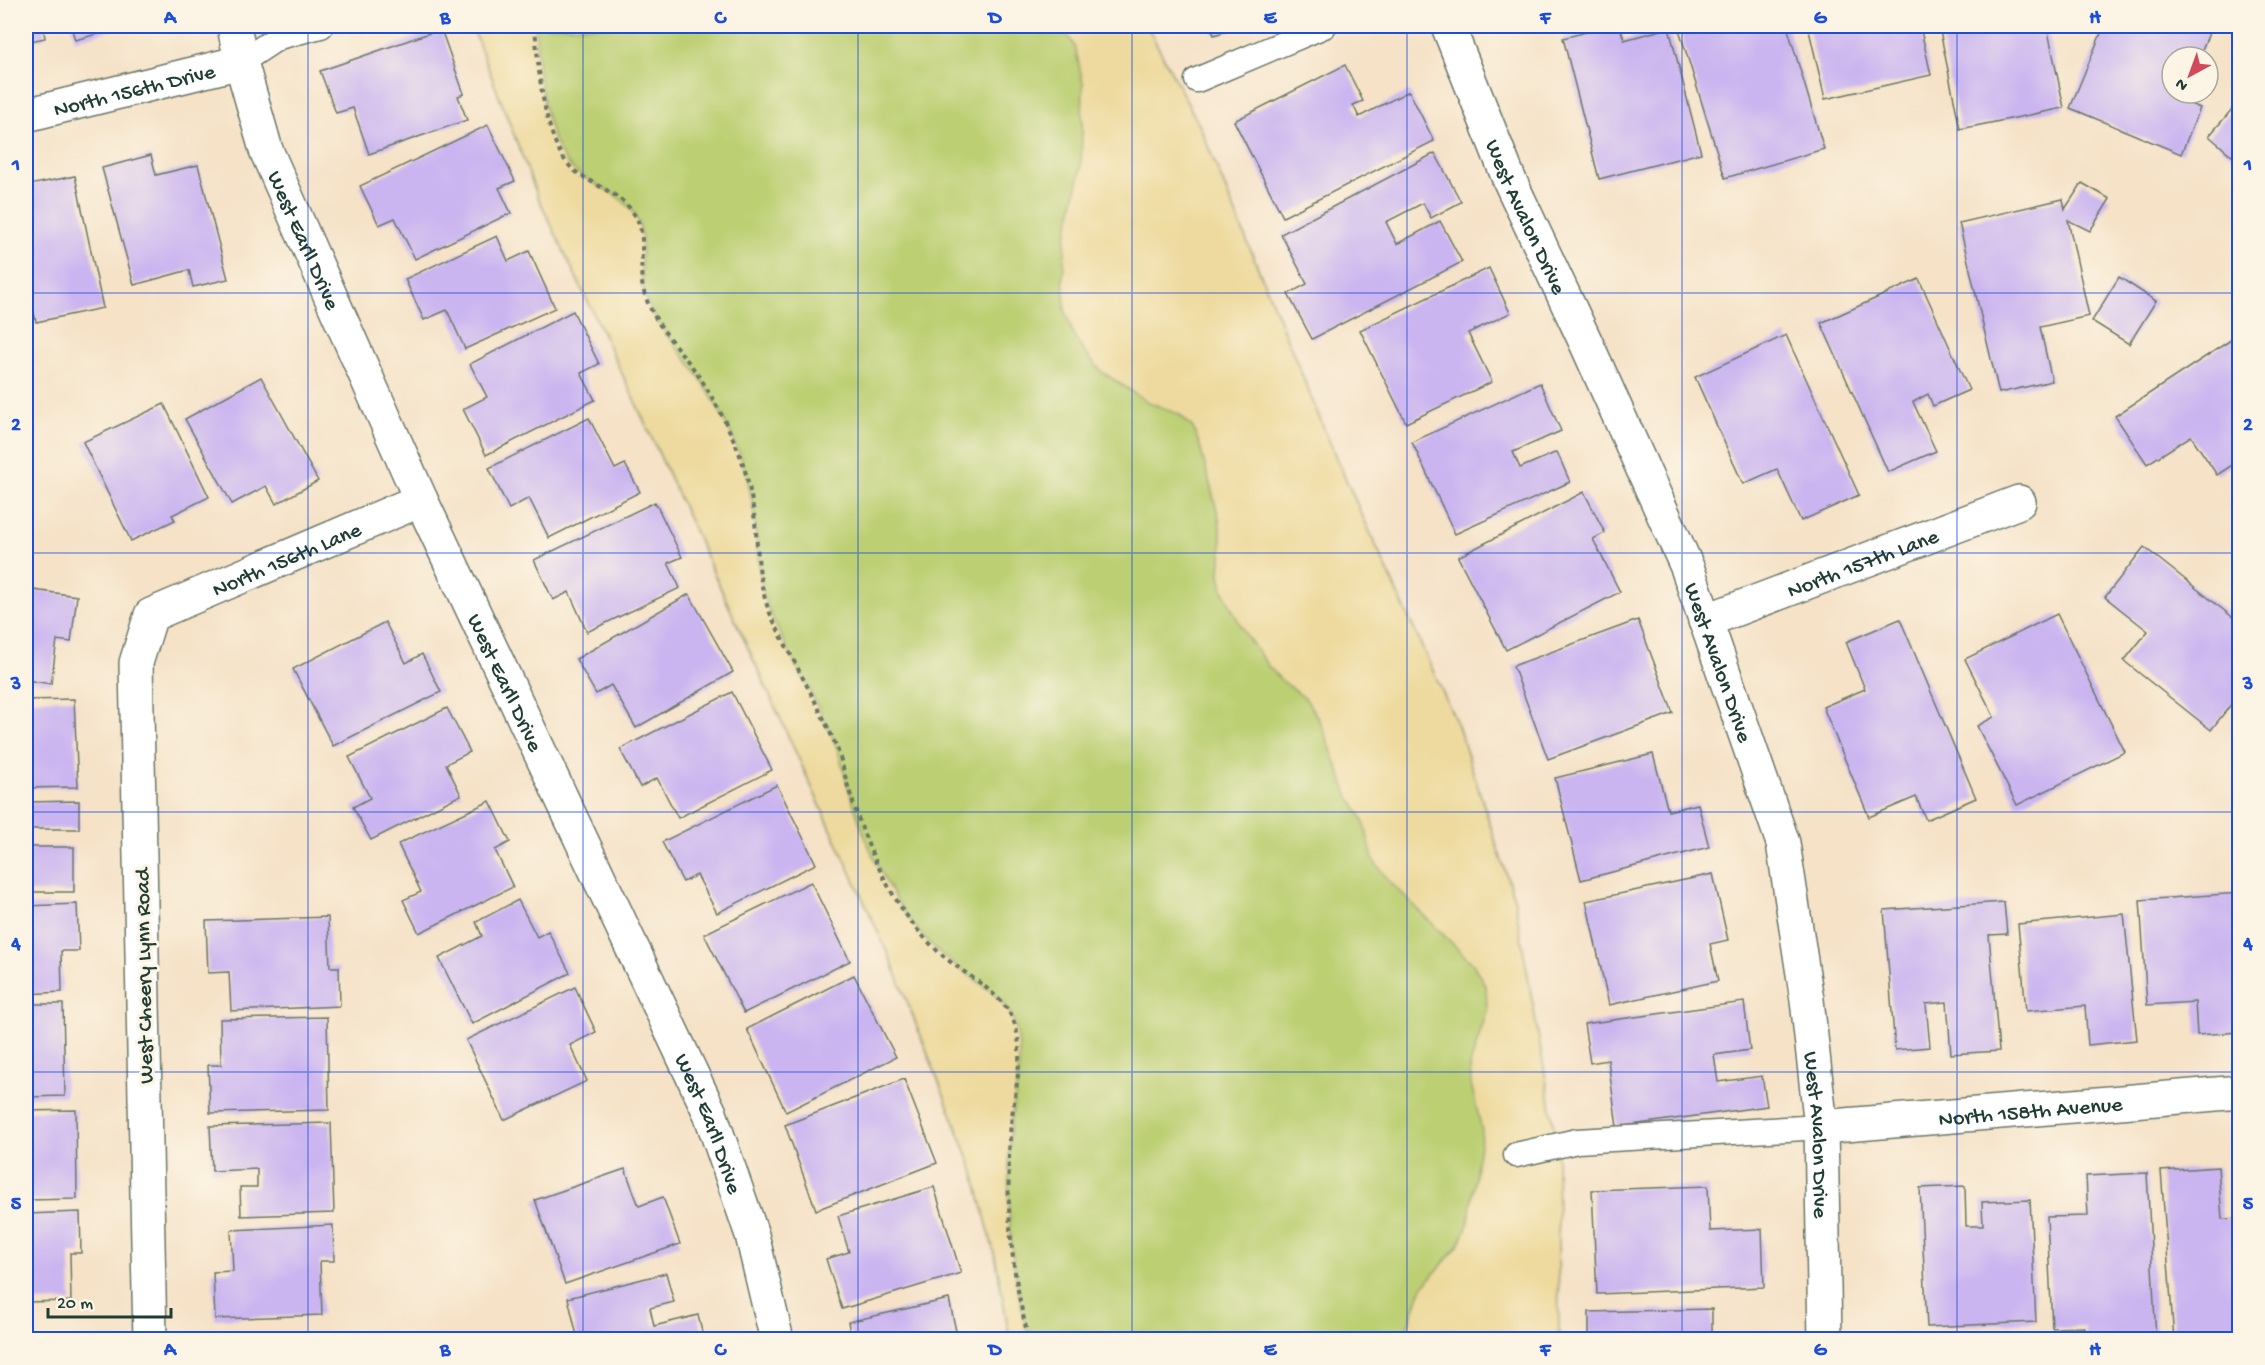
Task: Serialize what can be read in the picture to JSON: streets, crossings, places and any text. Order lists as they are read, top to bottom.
{
  "streets": {
    "street": [
      "North 156th Drive",
      "West Avalon Drive",
      "West Earll Drive",
      "North 156th Lane",
      "North 157th Lane",
      "West Cheery Lynn Road",
      "North 158th Avenue"
    ]
  },
  "crossings": [
    ["North 156th Drive", "West Earll Drive"],
    ["West Avalon Drive", "North 157th Lane"],
    ["West Avalon Drive", "North 158th Avenue"],
    ["West Earll Drive", "North 156th Lane"],
    ["North 156th Lane", "West Cheery Lynn Road"]
  ],
  "scale_bar": "20 m",
  "north": "bottom left",
  "grid": {
    "columns": [
      "A",
      "B",
      "C",
      "D",
      "E",
      "F",
      "G",
      "H"
    ],
    "rows": [
      "1",
      "2",
      "3",
      "4",
      "5"
    ]
  }
}
